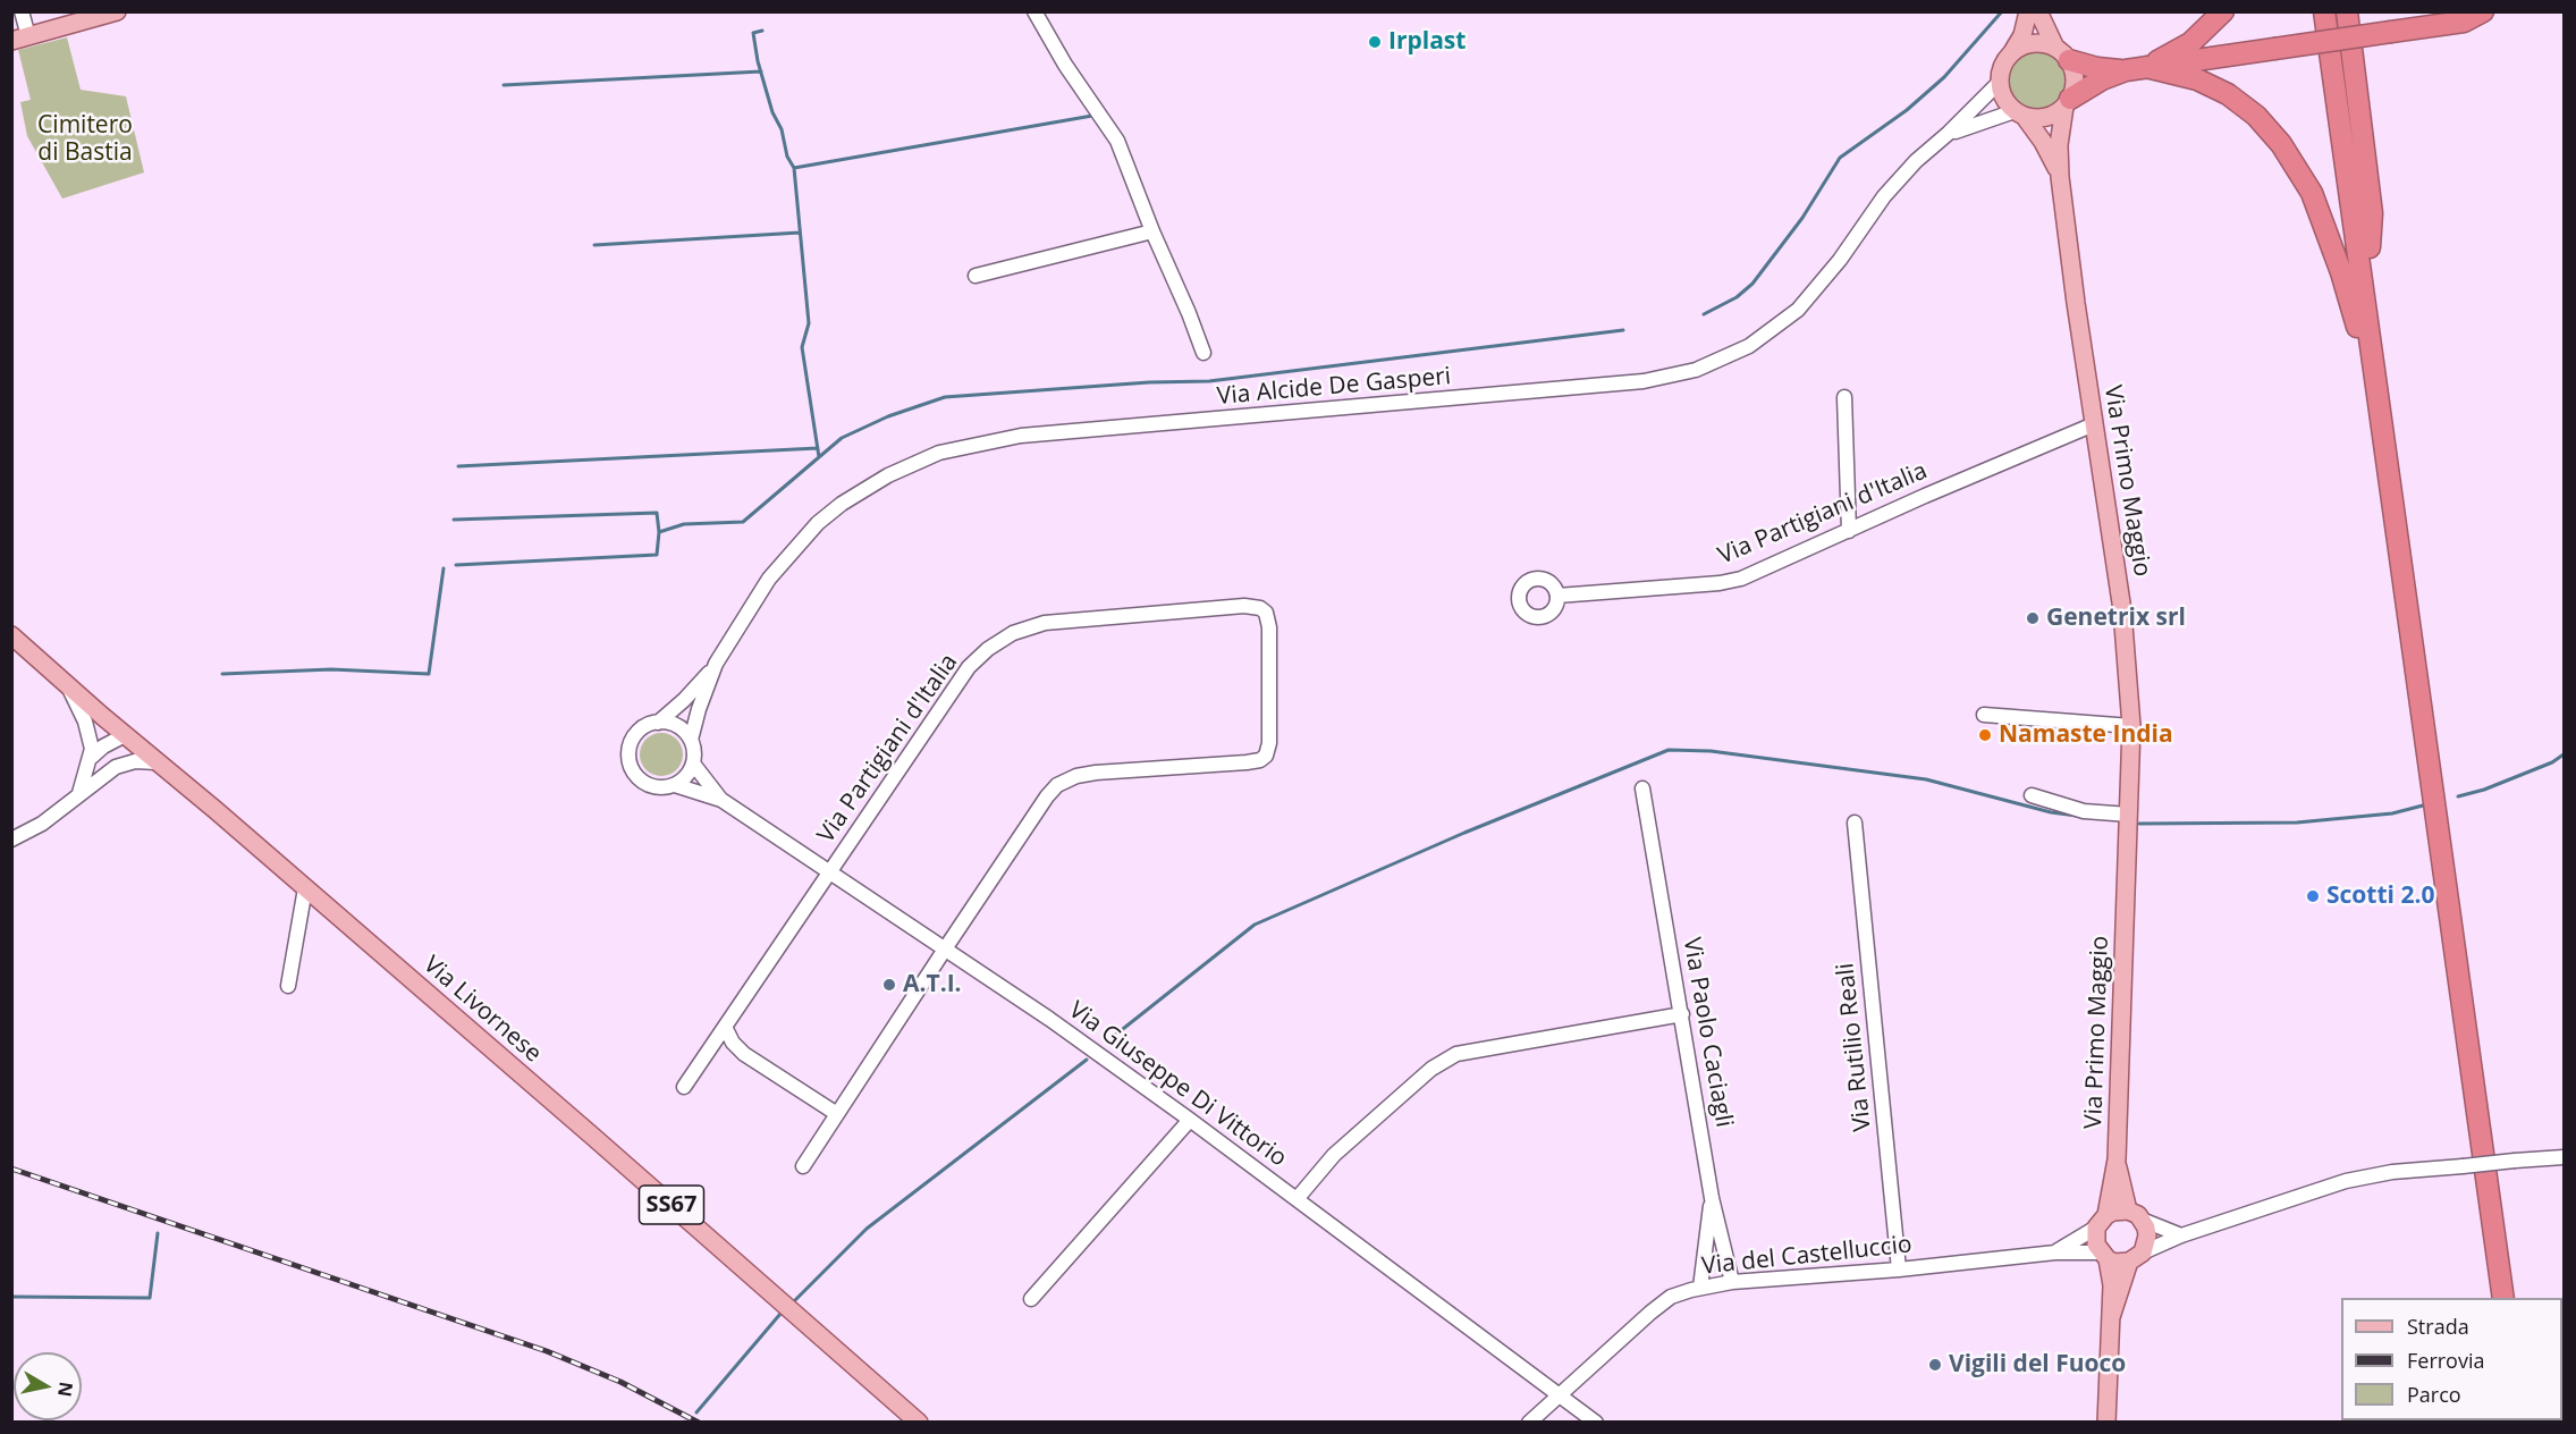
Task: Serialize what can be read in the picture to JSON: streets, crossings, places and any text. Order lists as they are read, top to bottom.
{
  "streets": {
    "main road": ["Via Primo Maggio", "Via Livornese", "SS67"],
    "street": [
      "Via Alcide De Gasperi",
      "Via Partigiani d'Italia",
      "Via Paolo Caciagli",
      "Via Rutilio Reali",
      "Via Giuseppe Di Vittorio",
      "Via del Castelluccio"
    ]
  },
  "crossings": [
    ["Via Alcide De Gasperi", "Via Primo Maggio"],
    ["Via Alcide De Gasperi", "Via Giuseppe Di Vittorio"],
    ["Via Primo Maggio", "Via Partigiani d'Italia"],
    ["Via Primo Maggio", "Via del Castelluccio"],
    ["Via Partigiani d'Italia", "Via Giuseppe Di Vittorio"],
    ["Via Paolo Caciagli", "Via del Castelluccio"],
    ["Via Rutilio Reali", "Via del Castelluccio"],
    ["Via Giuseppe Di Vittorio", "Via del Castelluccio"]
  ],
  "parks": ["Cimitero di Bastia"],
  "places": [
    "Irplast",
    "Genetrix srl",
    "Namaste India",
    "Scotti 2.0",
    "A.T.I.",
    "Vigili del Fuoco"
  ],
  "legend": ["Strada", "Ferrovia", "Parco"],
  "north": "right"
}
